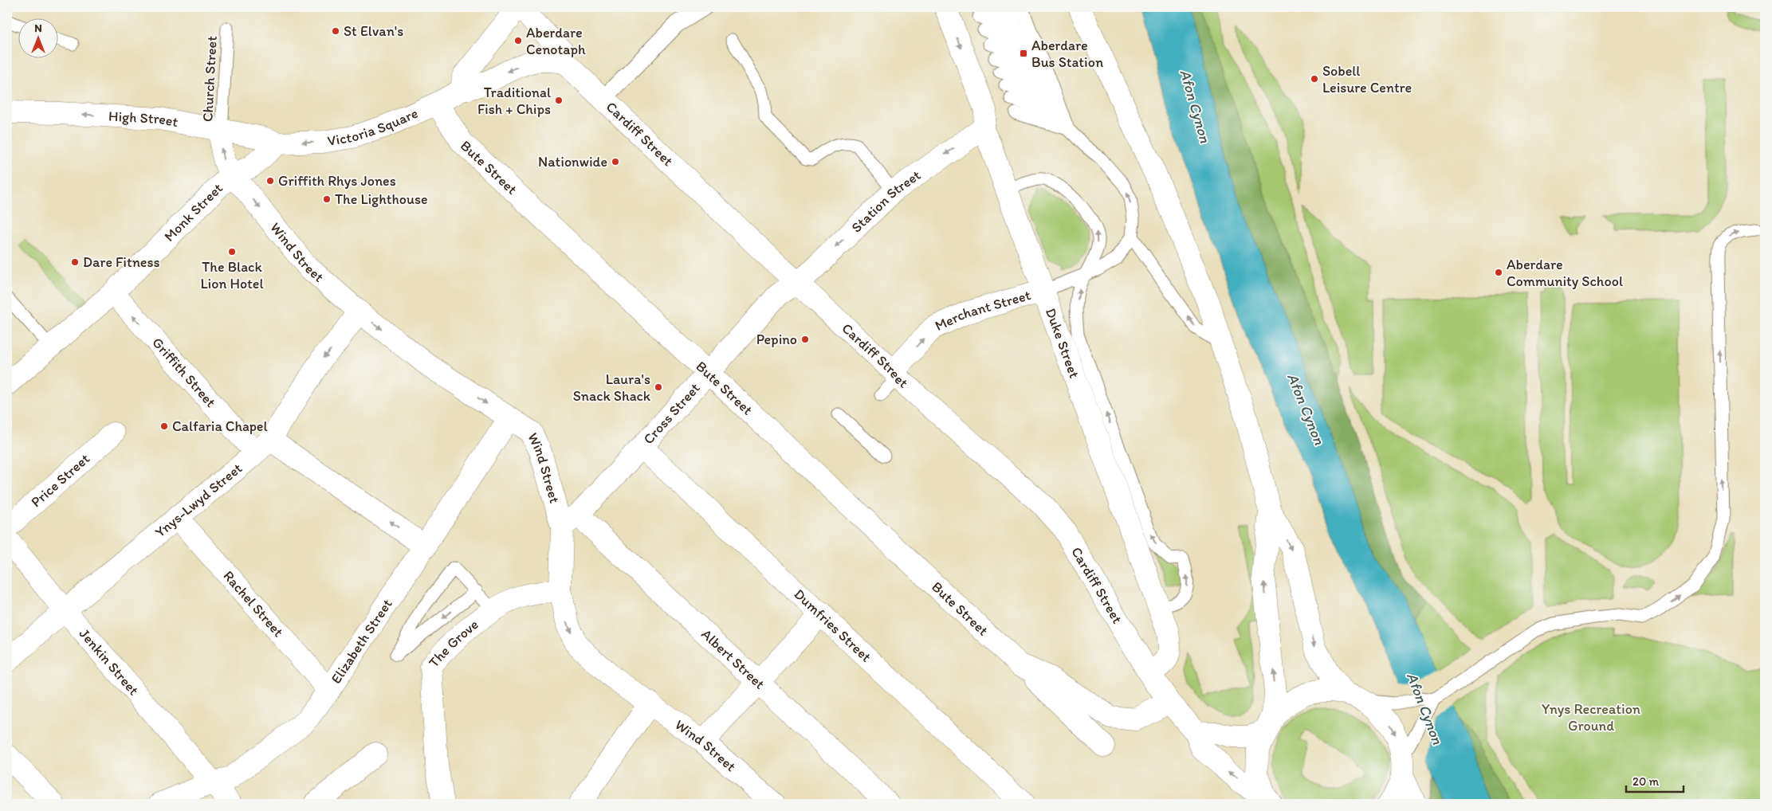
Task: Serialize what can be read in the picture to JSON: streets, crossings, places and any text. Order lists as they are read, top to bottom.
{
  "streets": {
    "street": [
      "High Street",
      "Victoria Square",
      "Cardiff Street",
      "Bute Street",
      "Station Street",
      "Monk Street",
      "Wind Street",
      "Merchant Street",
      "Duke Street",
      "Griffith Street",
      "Cross Street",
      "Price Street",
      "Ynys-Lwyd Street",
      "Rachel Street",
      "Dumfries Street",
      "Elizabeth Street",
      "The Grove",
      "Albert Street",
      "Jenkin Street"
    ],
    "lane": ["Church Street"]
  },
  "crossings": [
    ["Church Street", "High Street"],
    ["High Street", "Victoria Square"],
    ["High Street", "Monk Street"],
    ["Victoria Square", "Cardiff Street"],
    ["Victoria Square", "Bute Street"],
    ["Victoria Square", "Monk Street"],
    ["Cardiff Street", "Bute Street"],
    ["Cardiff Street", "Station Street"],
    ["Cardiff Street", "Merchant Street"],
    ["Cardiff Street", "Duke Street"],
    ["Cardiff Street", "Cross Street"],
    ["Bute Street", "Cross Street"],
    ["Station Street", "Duke Street"],
    ["Station Street", "Cross Street"],
    ["Monk Street", "Wind Street"],
    ["Monk Street", "Griffith Street"],
    ["Wind Street", "Cross Street"],
    ["Wind Street", "Ynys-Lwyd Street"],
    ["Wind Street", "Elizabeth Street"],
    ["Wind Street", "The Grove"],
    ["Wind Street", "Albert Street"],
    ["Merchant Street", "Duke Street"],
    ["Griffith Street", "Ynys-Lwyd Street"],
    ["Griffith Street", "Elizabeth Street"],
    ["Cross Street", "Dumfries Street"],
    ["Cross Street", "Albert Street"],
    ["Ynys-Lwyd Street", "Rachel Street"],
    ["Ynys-Lwyd Street", "Jenkin Street"],
    ["Rachel Street", "Elizabeth Street"],
    ["Elizabeth Street", "Jenkin Street"]
  ],
  "one_way": [
    "High Street",
    "Victoria Square",
    "Station Street",
    "Wind Street",
    "Merchant Street",
    "Griffith Street"
  ],
  "water": ["Afon Cynon"],
  "parks": ["Ynys Recreation Ground"],
  "places": {
    "other": [
      "St Elvan's",
      "Aberdare Cenotaph",
      "Sobell Leisure Centre",
      "Traditional Fish + Chips",
      "Nationwide",
      "Griffith Rhys Jones",
      "The Lighthouse",
      "The Black Lion Hotel",
      "Dare Fitness",
      "Aberdare Community School",
      "Pepino",
      "Laura's Snack Shack",
      "Calfaria Chapel"
    ],
    "transit": ["Aberdare Bus Station"]
  },
  "scale_bar": "20 m",
  "north": "top"
}
